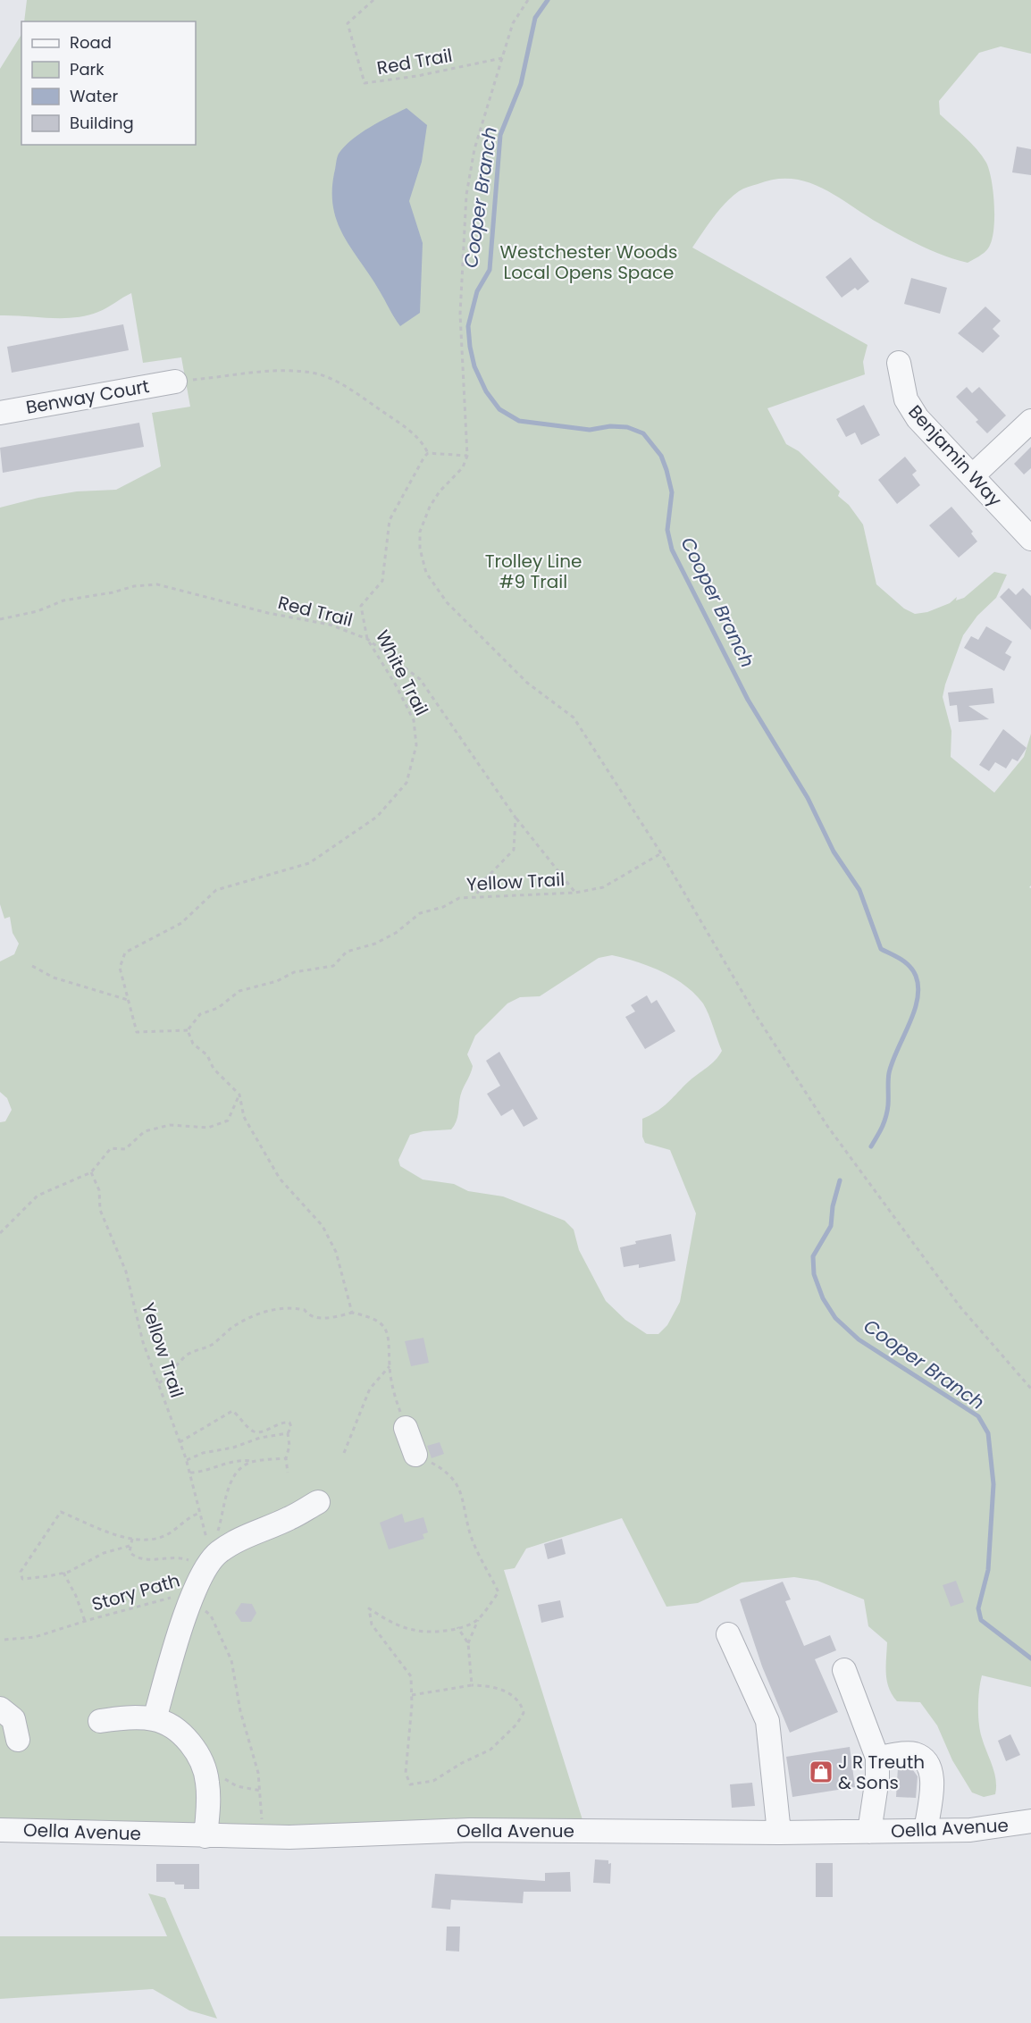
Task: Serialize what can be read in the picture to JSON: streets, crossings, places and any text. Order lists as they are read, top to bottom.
{
  "streets": {
    "street": ["Benway Court", "Benjamin Way", "Oella Avenue"],
    "path": [
      "Red Trail",
      "White Trail",
      "Yellow Trail",
      "Story Path"
    ]
  },
  "crossings": [
    ["Red Trail", "White Trail"],
    ["Red Trail", "Yellow Trail"],
    ["White Trail", "Yellow Trail"]
  ],
  "water": ["Cooper Branch"],
  "parks": ["Westchester Woods Local Opens Space", "Trolley Line #9 Trail"],
  "places": {
    "shop": ["J R Treuth & Sons"]
  },
  "legend": [
    "Road",
    "Park",
    "Water",
    "Building"
  ]
}
